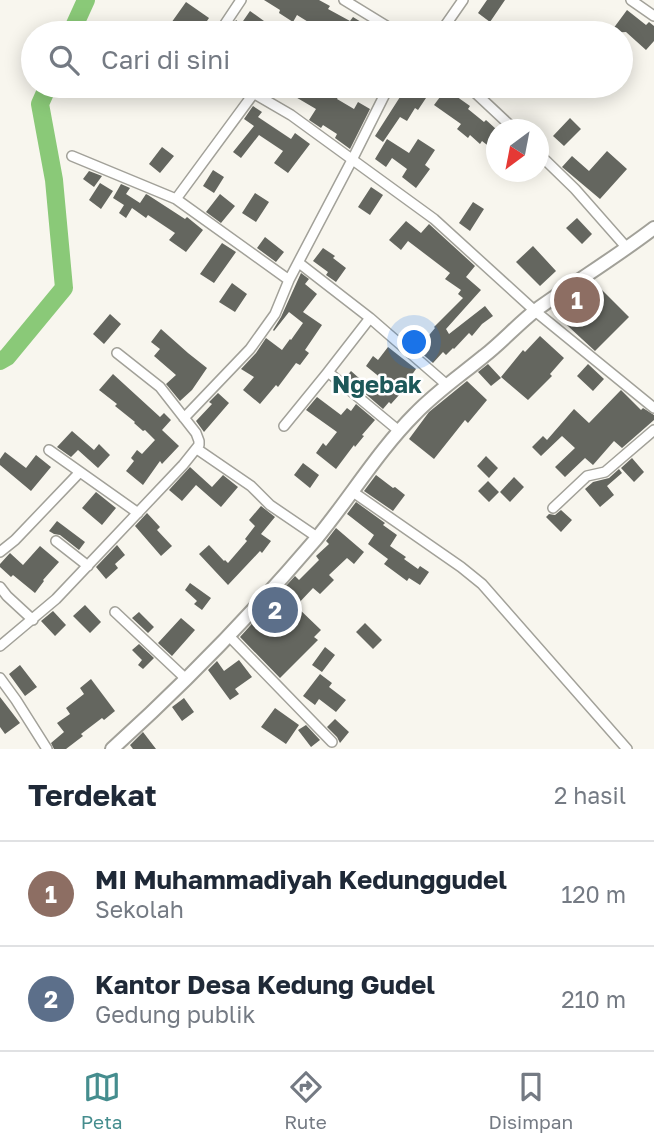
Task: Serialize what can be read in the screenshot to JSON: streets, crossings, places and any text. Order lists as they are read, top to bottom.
{
  "districts": ["Ngebak"],
  "north": "bottom left",
  "page": {
    "search": "Cari di sini",
    "pins": ["1", "2"],
    "heading": ["Terdekat", "2 hasil"],
    "list": [
      {
        "mark": "1",
        "name": "MI Muhammadiyah Kedunggudel",
        "note": "Sekolah",
        "value": "120 m"
      },
      {
        "mark": "2",
        "name": "Kantor Desa Kedung Gudel",
        "note": "Gedung publik",
        "value": "210 m"
      }
    ],
    "nav": ["Peta", "Rute", "Disimpan"]
  }
}
